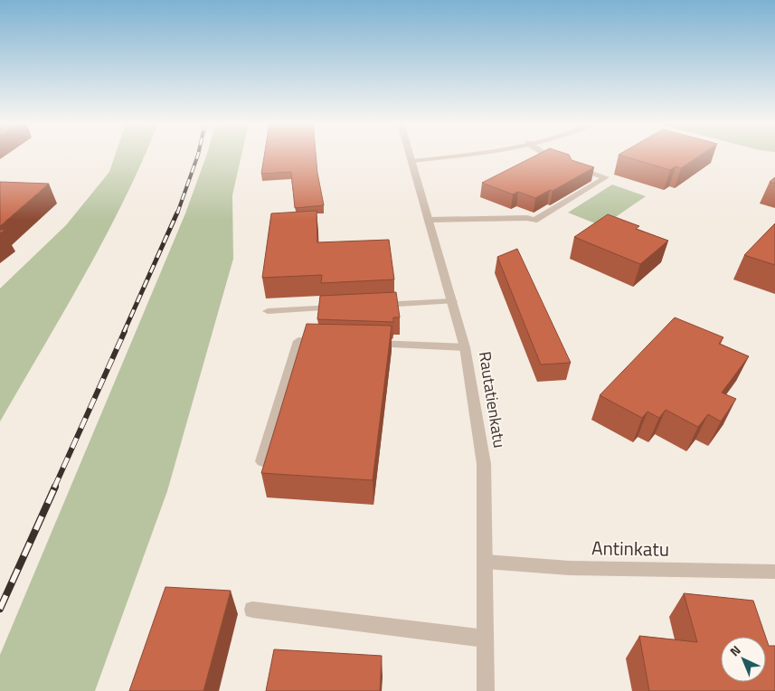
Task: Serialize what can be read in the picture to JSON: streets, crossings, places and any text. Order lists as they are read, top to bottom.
{
  "streets": {
    "street": ["Rautatienkatu", "Antinkatu"]
  },
  "crossings": [
    ["Rautatienkatu", "Antinkatu"]
  ],
  "north": "top left"
}
